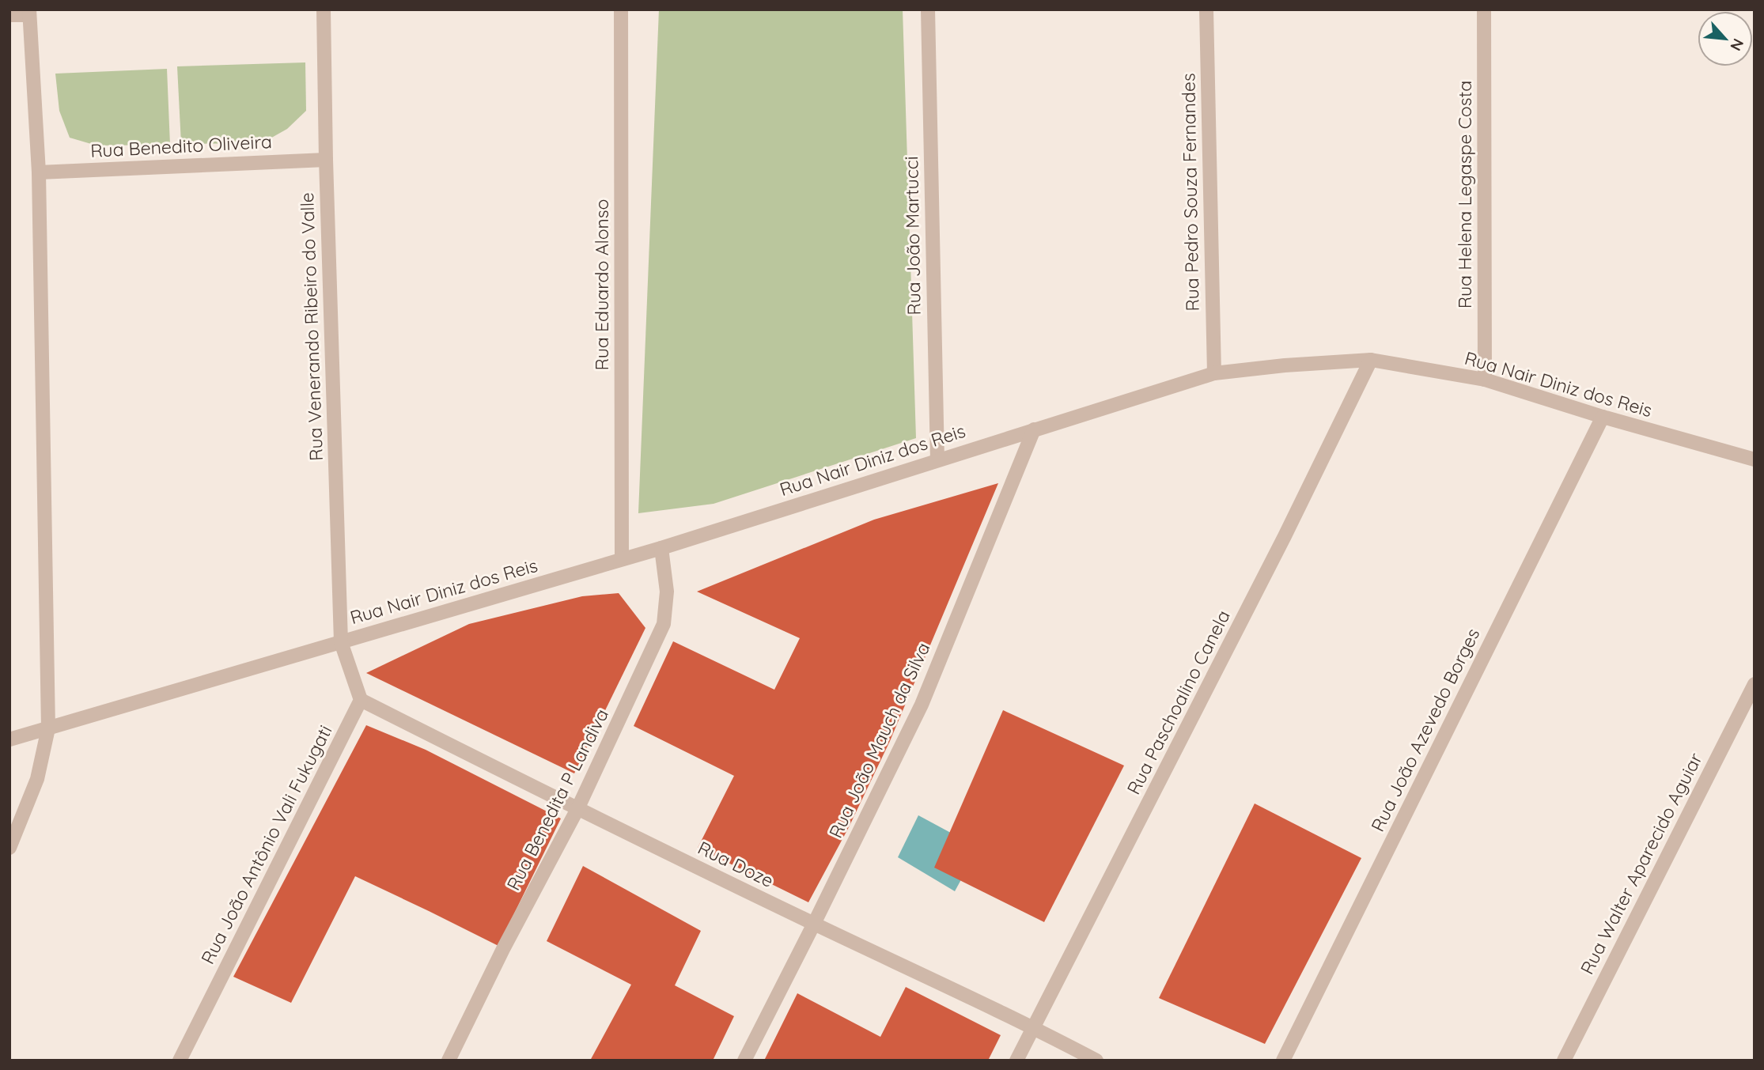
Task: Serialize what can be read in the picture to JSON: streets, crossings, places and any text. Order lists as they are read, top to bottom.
{
  "streets": {
    "street": [
      "Rua Benedito Oliveira",
      "Rua Pedro Souza Fernandes",
      "Rua Helena Legaspe Costa",
      "Rua João Martucci",
      "Rua Eduardo Alonso",
      "Rua Venerando Ribeiro do Valle",
      "Rua Nair Diniz dos Reis",
      "Rua Paschoalino Canela",
      "Rua João Azevedo Borges",
      "Rua João Mauch da Silva",
      "Rua Benedita P Landiva",
      "Rua João Antônio Vali Fukugati",
      "Rua Walter Aparecido Aguiar",
      "Rua Doze"
    ]
  },
  "crossings": [
    ["Rua Benedito Oliveira", "Rua Venerando Ribeiro do Valle"],
    ["Rua Pedro Souza Fernandes", "Rua Nair Diniz dos Reis"],
    ["Rua Helena Legaspe Costa", "Rua Nair Diniz dos Reis"],
    ["Rua João Martucci", "Rua Nair Diniz dos Reis"],
    ["Rua Eduardo Alonso", "Rua Nair Diniz dos Reis"],
    ["Rua Venerando Ribeiro do Valle", "Rua Nair Diniz dos Reis"],
    ["Rua Nair Diniz dos Reis", "Rua Paschoalino Canela"],
    ["Rua Nair Diniz dos Reis", "Rua João Azevedo Borges"],
    ["Rua Nair Diniz dos Reis", "Rua João Mauch da Silva"],
    ["Rua Nair Diniz dos Reis", "Rua Benedita P Landiva"],
    ["Rua Paschoalino Canela", "Rua Doze"],
    ["Rua João Mauch da Silva", "Rua Doze"],
    ["Rua Benedita P Landiva", "Rua Doze"],
    ["Rua João Antônio Vali Fukugati", "Rua Doze"]
  ],
  "north": "bottom right"
}
